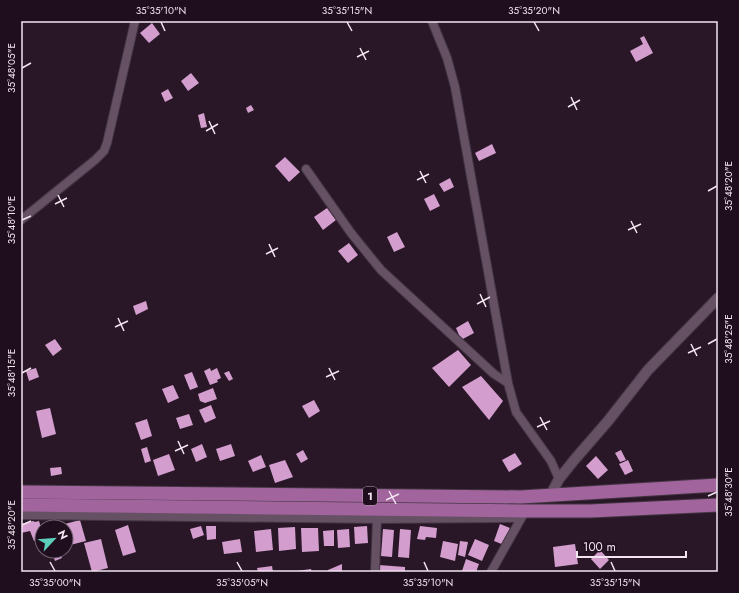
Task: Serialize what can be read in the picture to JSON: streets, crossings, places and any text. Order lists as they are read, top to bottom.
{
  "streets": {
    "main road": ["1"]
  },
  "scale_bar": "100 m",
  "north": "top right",
  "coordinates": [
    "35°35'10\"N",
    "35°35'15\"N",
    "35°35'20\"N",
    "35°48'05\"E",
    "35°48'20\"E",
    "35°48'10\"E",
    "35°48'25\"E",
    "35°48'15\"E",
    "35°48'30\"E",
    "35°35'00\"N",
    "35°35'05\"N"
  ]
}
